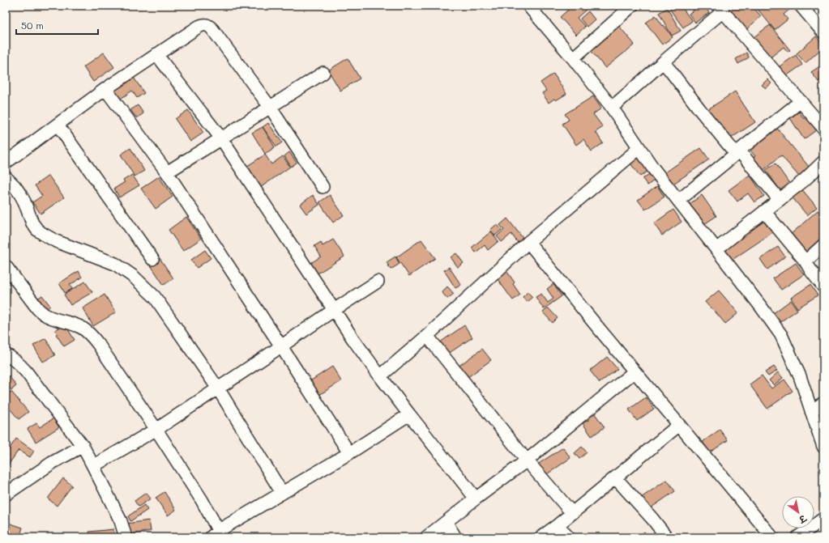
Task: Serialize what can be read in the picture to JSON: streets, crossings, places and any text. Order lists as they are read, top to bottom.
{
  "scale_bar": "50 m",
  "north": "bottom right"
}
